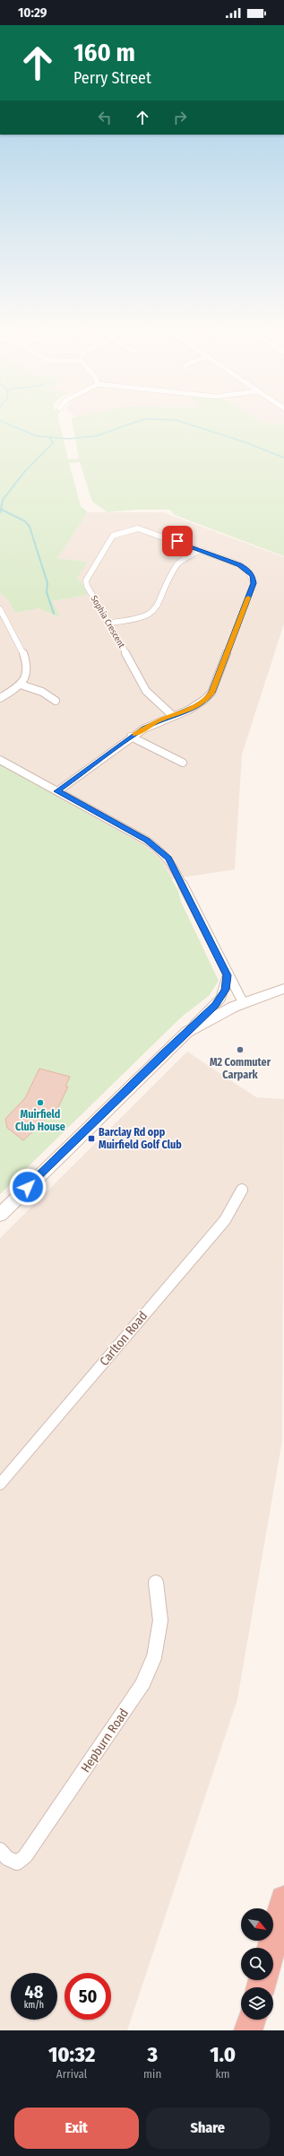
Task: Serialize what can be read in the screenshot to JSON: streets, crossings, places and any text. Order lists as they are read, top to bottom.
{
  "streets": {
    "street": ["Sophia Crescent", "Carlton Road", "Hepburn Road"]
  },
  "places": {
    "other": ["M2 Commuter Carpark", "Muirfield Club House"],
    "transit": ["Barclay Rd opp Muirfield Golf Club"]
  },
  "north": "bottom right",
  "page": {
    "status": "10:29",
    "turn": ["160 m", "Perry Street"],
    "speed": "48 km/h",
    "limit": "50",
    "eta": [
      "10:32",
      "Arrival",
      "3",
      "min",
      "1.0",
      "km"
    ],
    "buttons": ["Exit", "Share"]
  }
}
